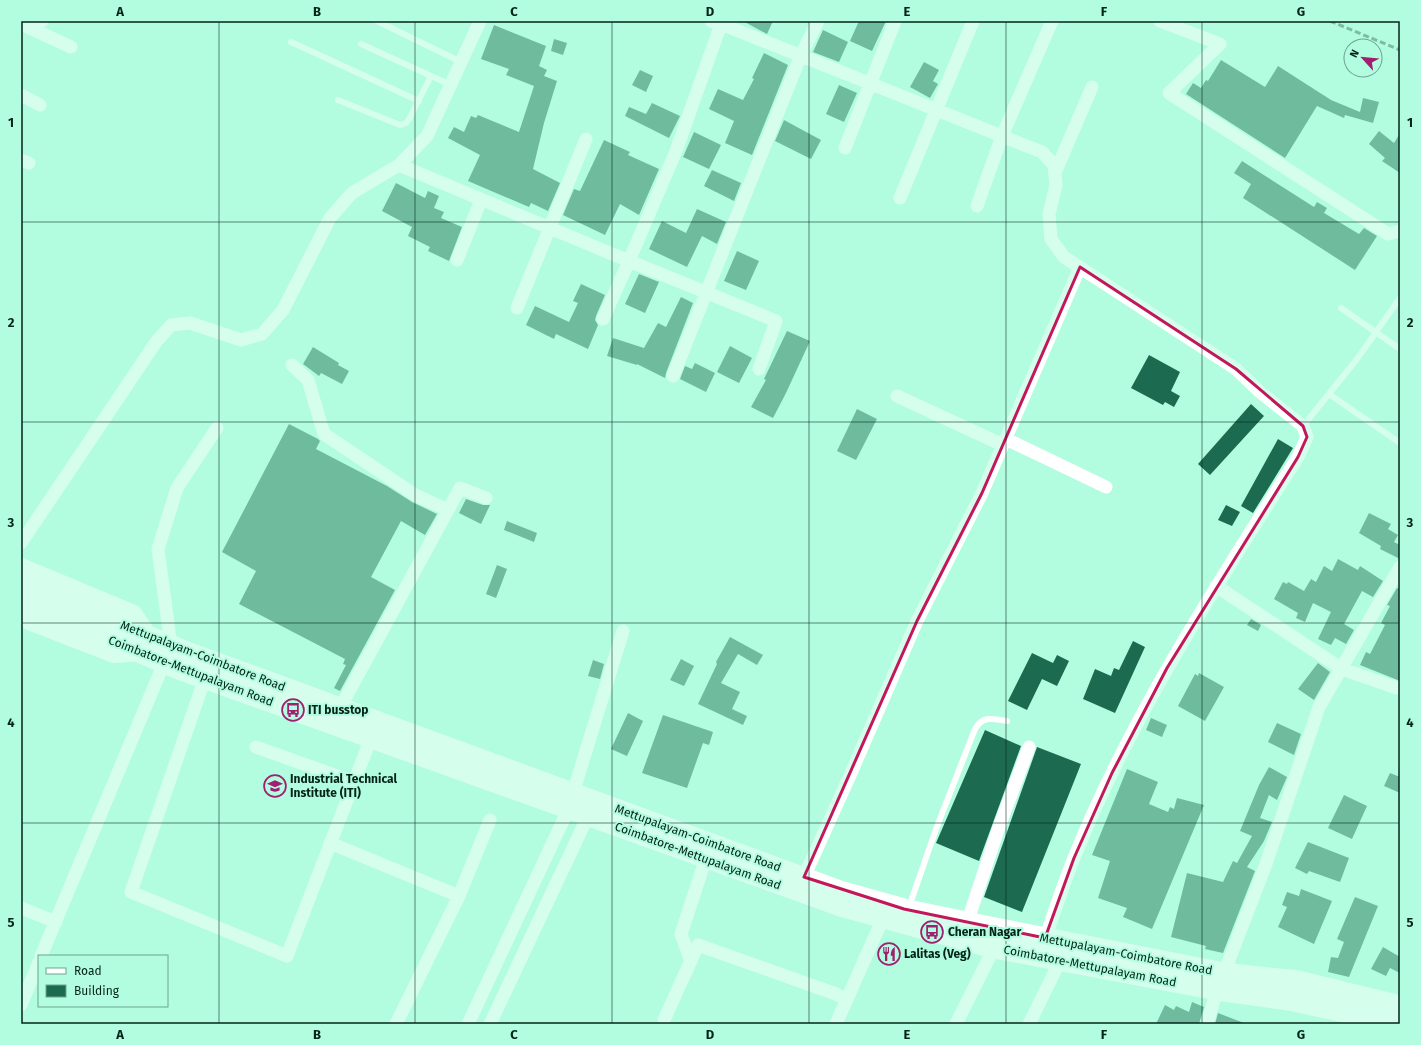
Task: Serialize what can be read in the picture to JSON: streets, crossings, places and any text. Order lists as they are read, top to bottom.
{
  "streets": {
    "highway": ["Mettupalayam-Coimbatore Road", "Coimbatore-Mettupalayam Road"]
  },
  "crossings": [
    ["Mettupalayam-Coimbatore Road", "Coimbatore-Mettupalayam Road"]
  ],
  "places": {
    "bus stop": ["ITI busstop", "Cheran Nagar"],
    "school or university": ["Industrial Technical Institute (ITI)"],
    "restaurant": ["Lalitas (Veg)"]
  },
  "legend": ["Road", "Building"],
  "north": "top left",
  "grid": {
    "columns": [
      "A",
      "B",
      "C",
      "D",
      "E",
      "F",
      "G"
    ],
    "rows": [
      "1",
      "2",
      "3",
      "4",
      "5"
    ]
  }
}
